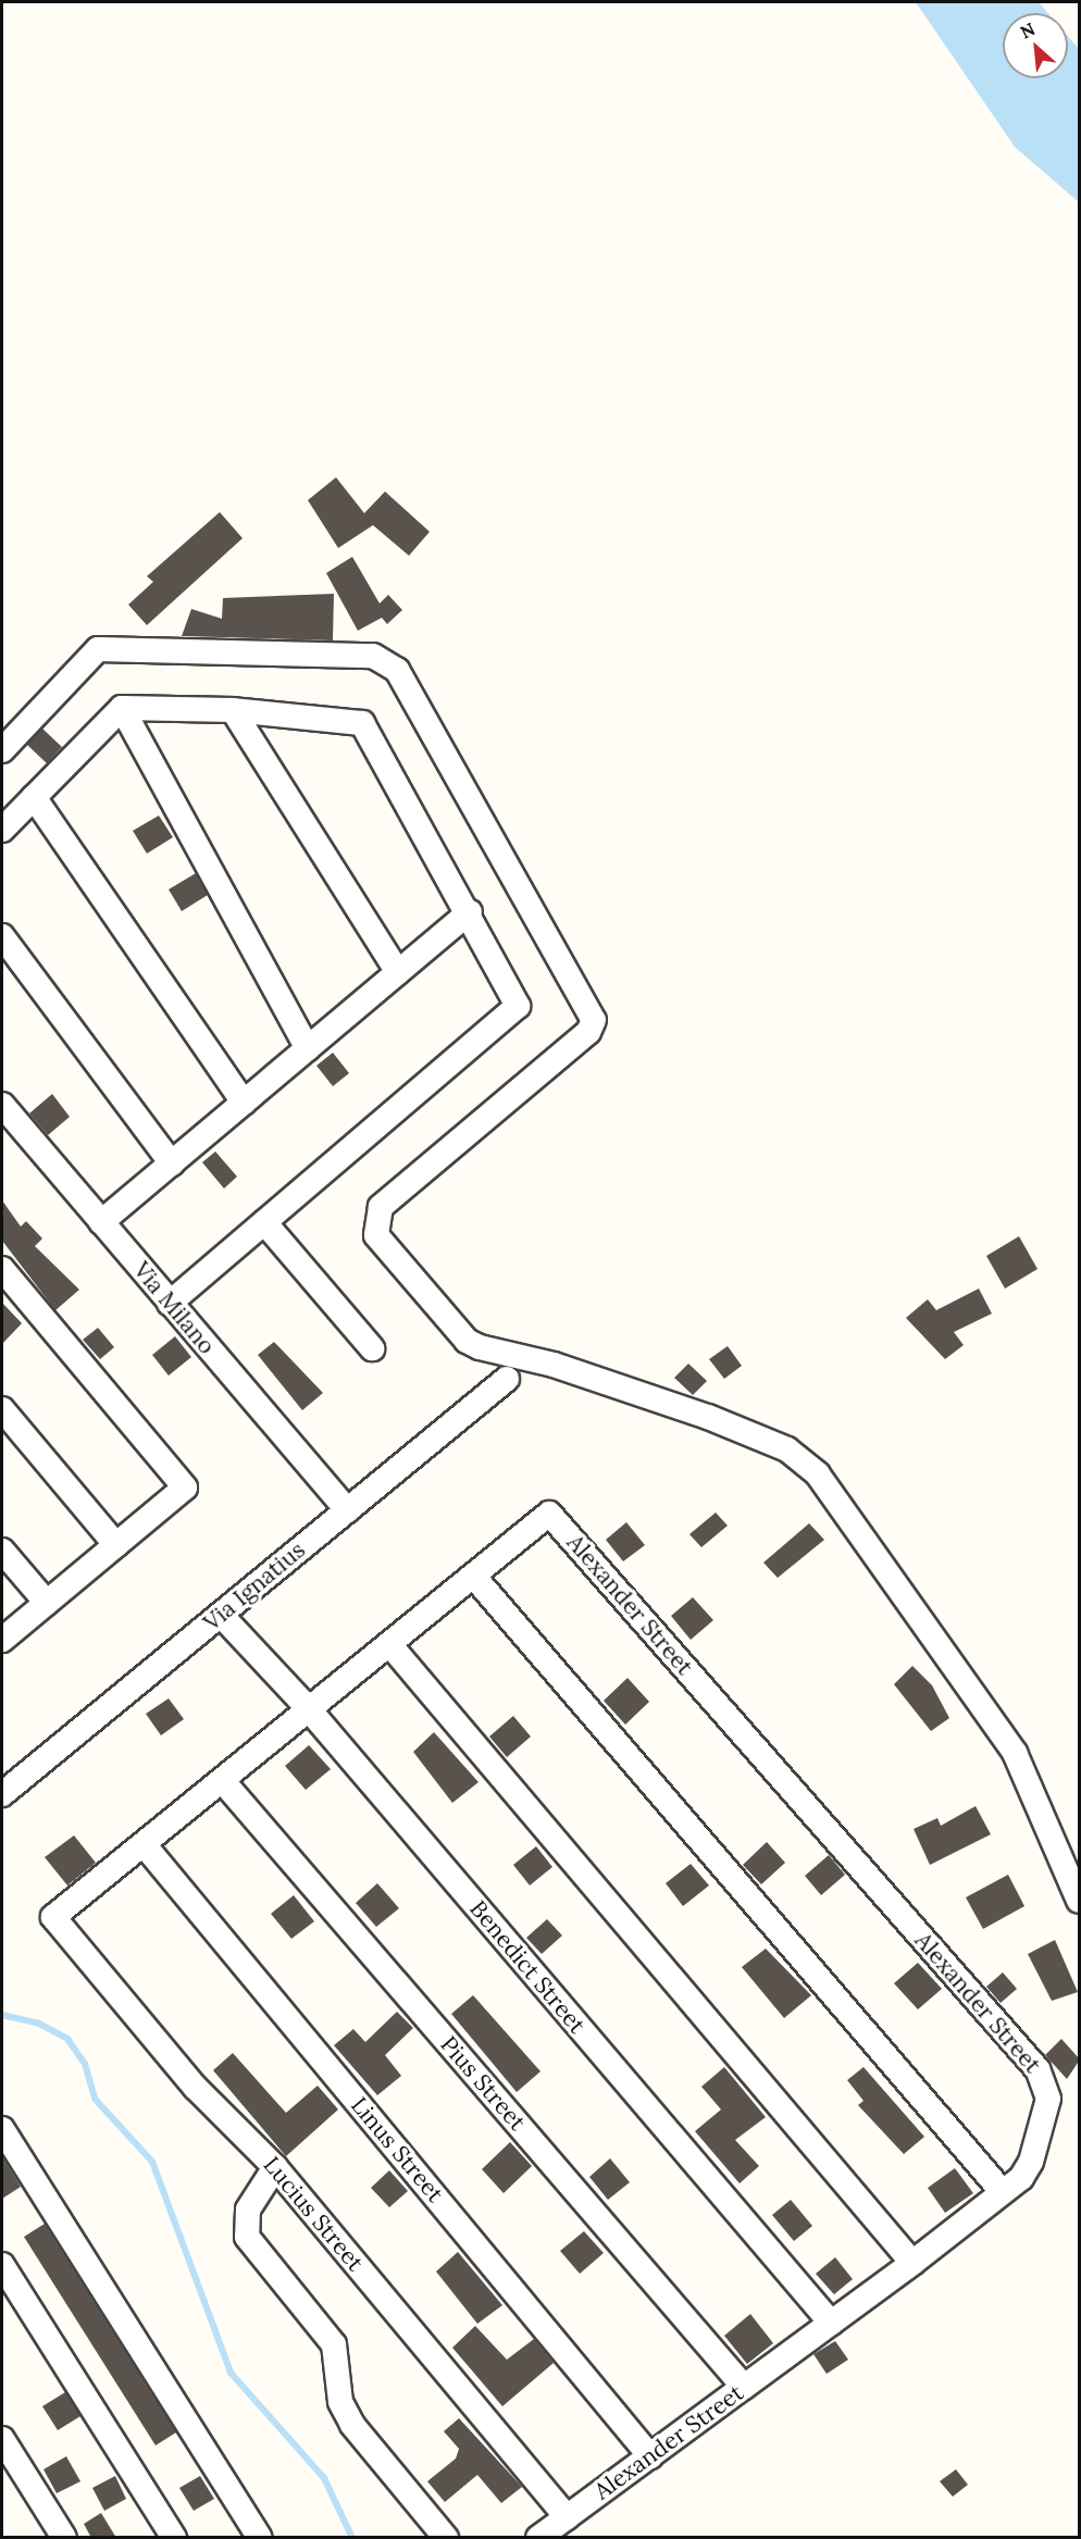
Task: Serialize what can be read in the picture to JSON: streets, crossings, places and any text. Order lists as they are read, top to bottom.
{
  "streets": {
    "street": [
      "Via Milano",
      "Via Ignatius",
      "Alexander Street",
      "Benedict Street",
      "Pius Street",
      "Linus Street",
      "Lucius Street"
    ]
  },
  "crossings": [
    ["Via Milano", "Via Ignatius"],
    ["Via Ignatius", "Benedict Street"],
    ["Alexander Street", "Benedict Street"],
    ["Alexander Street", "Pius Street"],
    ["Alexander Street", "Linus Street"],
    ["Alexander Street", "Lucius Street"],
    ["Linus Street", "Lucius Street"]
  ],
  "north": "top left"
}
